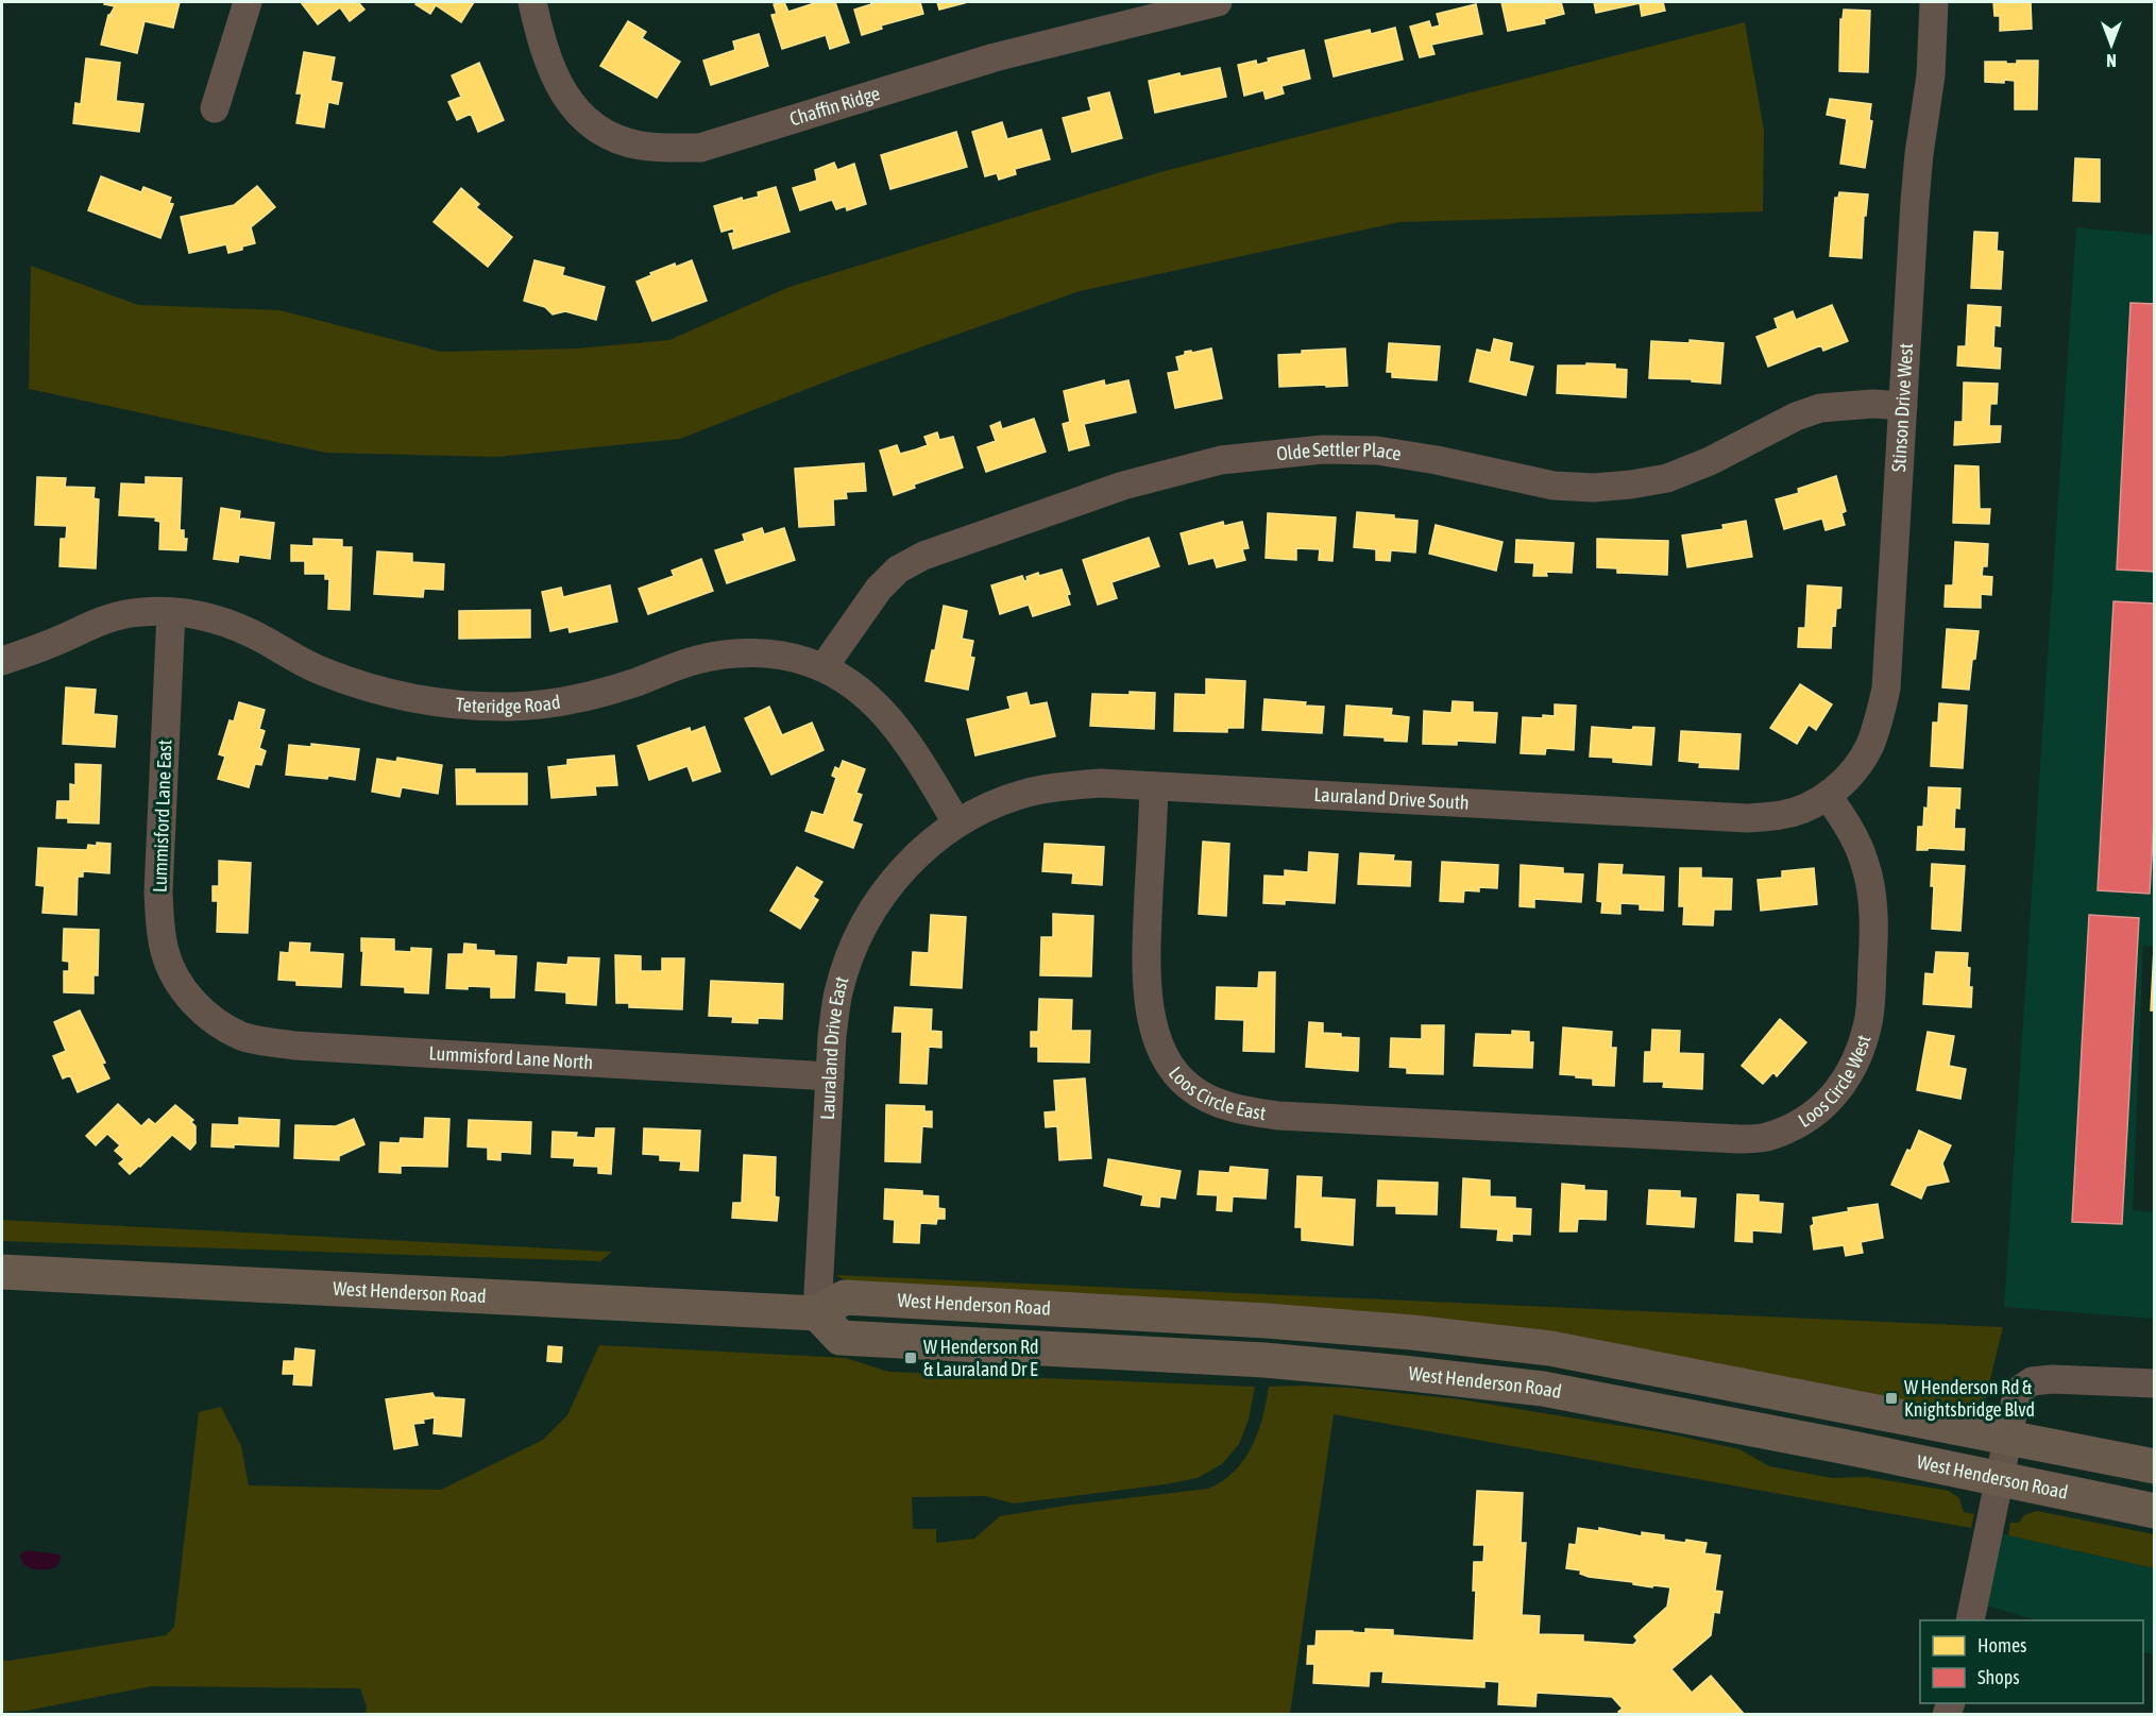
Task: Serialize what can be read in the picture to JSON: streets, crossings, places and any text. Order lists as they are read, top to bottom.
{
  "streets": {
    "main road": ["West Henderson Road"],
    "street": [
      "Chaffin Ridge",
      "Stinson Drive West",
      "Olde Settler Place",
      "Teteridge Road",
      "Lauraland Drive South",
      "Lummisford Lane East",
      "Lauraland Drive East",
      "Lummisford Lane North",
      "Loos Circle West",
      "Loos Circle East"
    ]
  },
  "crossings": [
    ["Stinson Drive West", "Olde Settler Place"],
    ["Stinson Drive West", "Lauraland Drive South"],
    ["Stinson Drive West", "Loos Circle West"],
    ["Olde Settler Place", "Teteridge Road"],
    ["Teteridge Road", "Lauraland Drive South"],
    ["Teteridge Road", "Lummisford Lane East"],
    ["Teteridge Road", "Lauraland Drive East"],
    ["Lauraland Drive South", "Lauraland Drive East"],
    ["Lauraland Drive South", "Loos Circle West"],
    ["Lauraland Drive South", "Loos Circle East"],
    ["Lummisford Lane East", "Lummisford Lane North"],
    ["Lauraland Drive East", "Lummisford Lane North"],
    ["Lauraland Drive East", "West Henderson Road"],
    ["Loos Circle West", "Loos Circle East"]
  ],
  "places": {
    "transit": ["W Henderson Rd & Lauraland Dr E", "W Henderson Rd & Knightsbridge Blvd"]
  },
  "legend": ["Homes", "Shops"],
  "north": "bottom"
}
